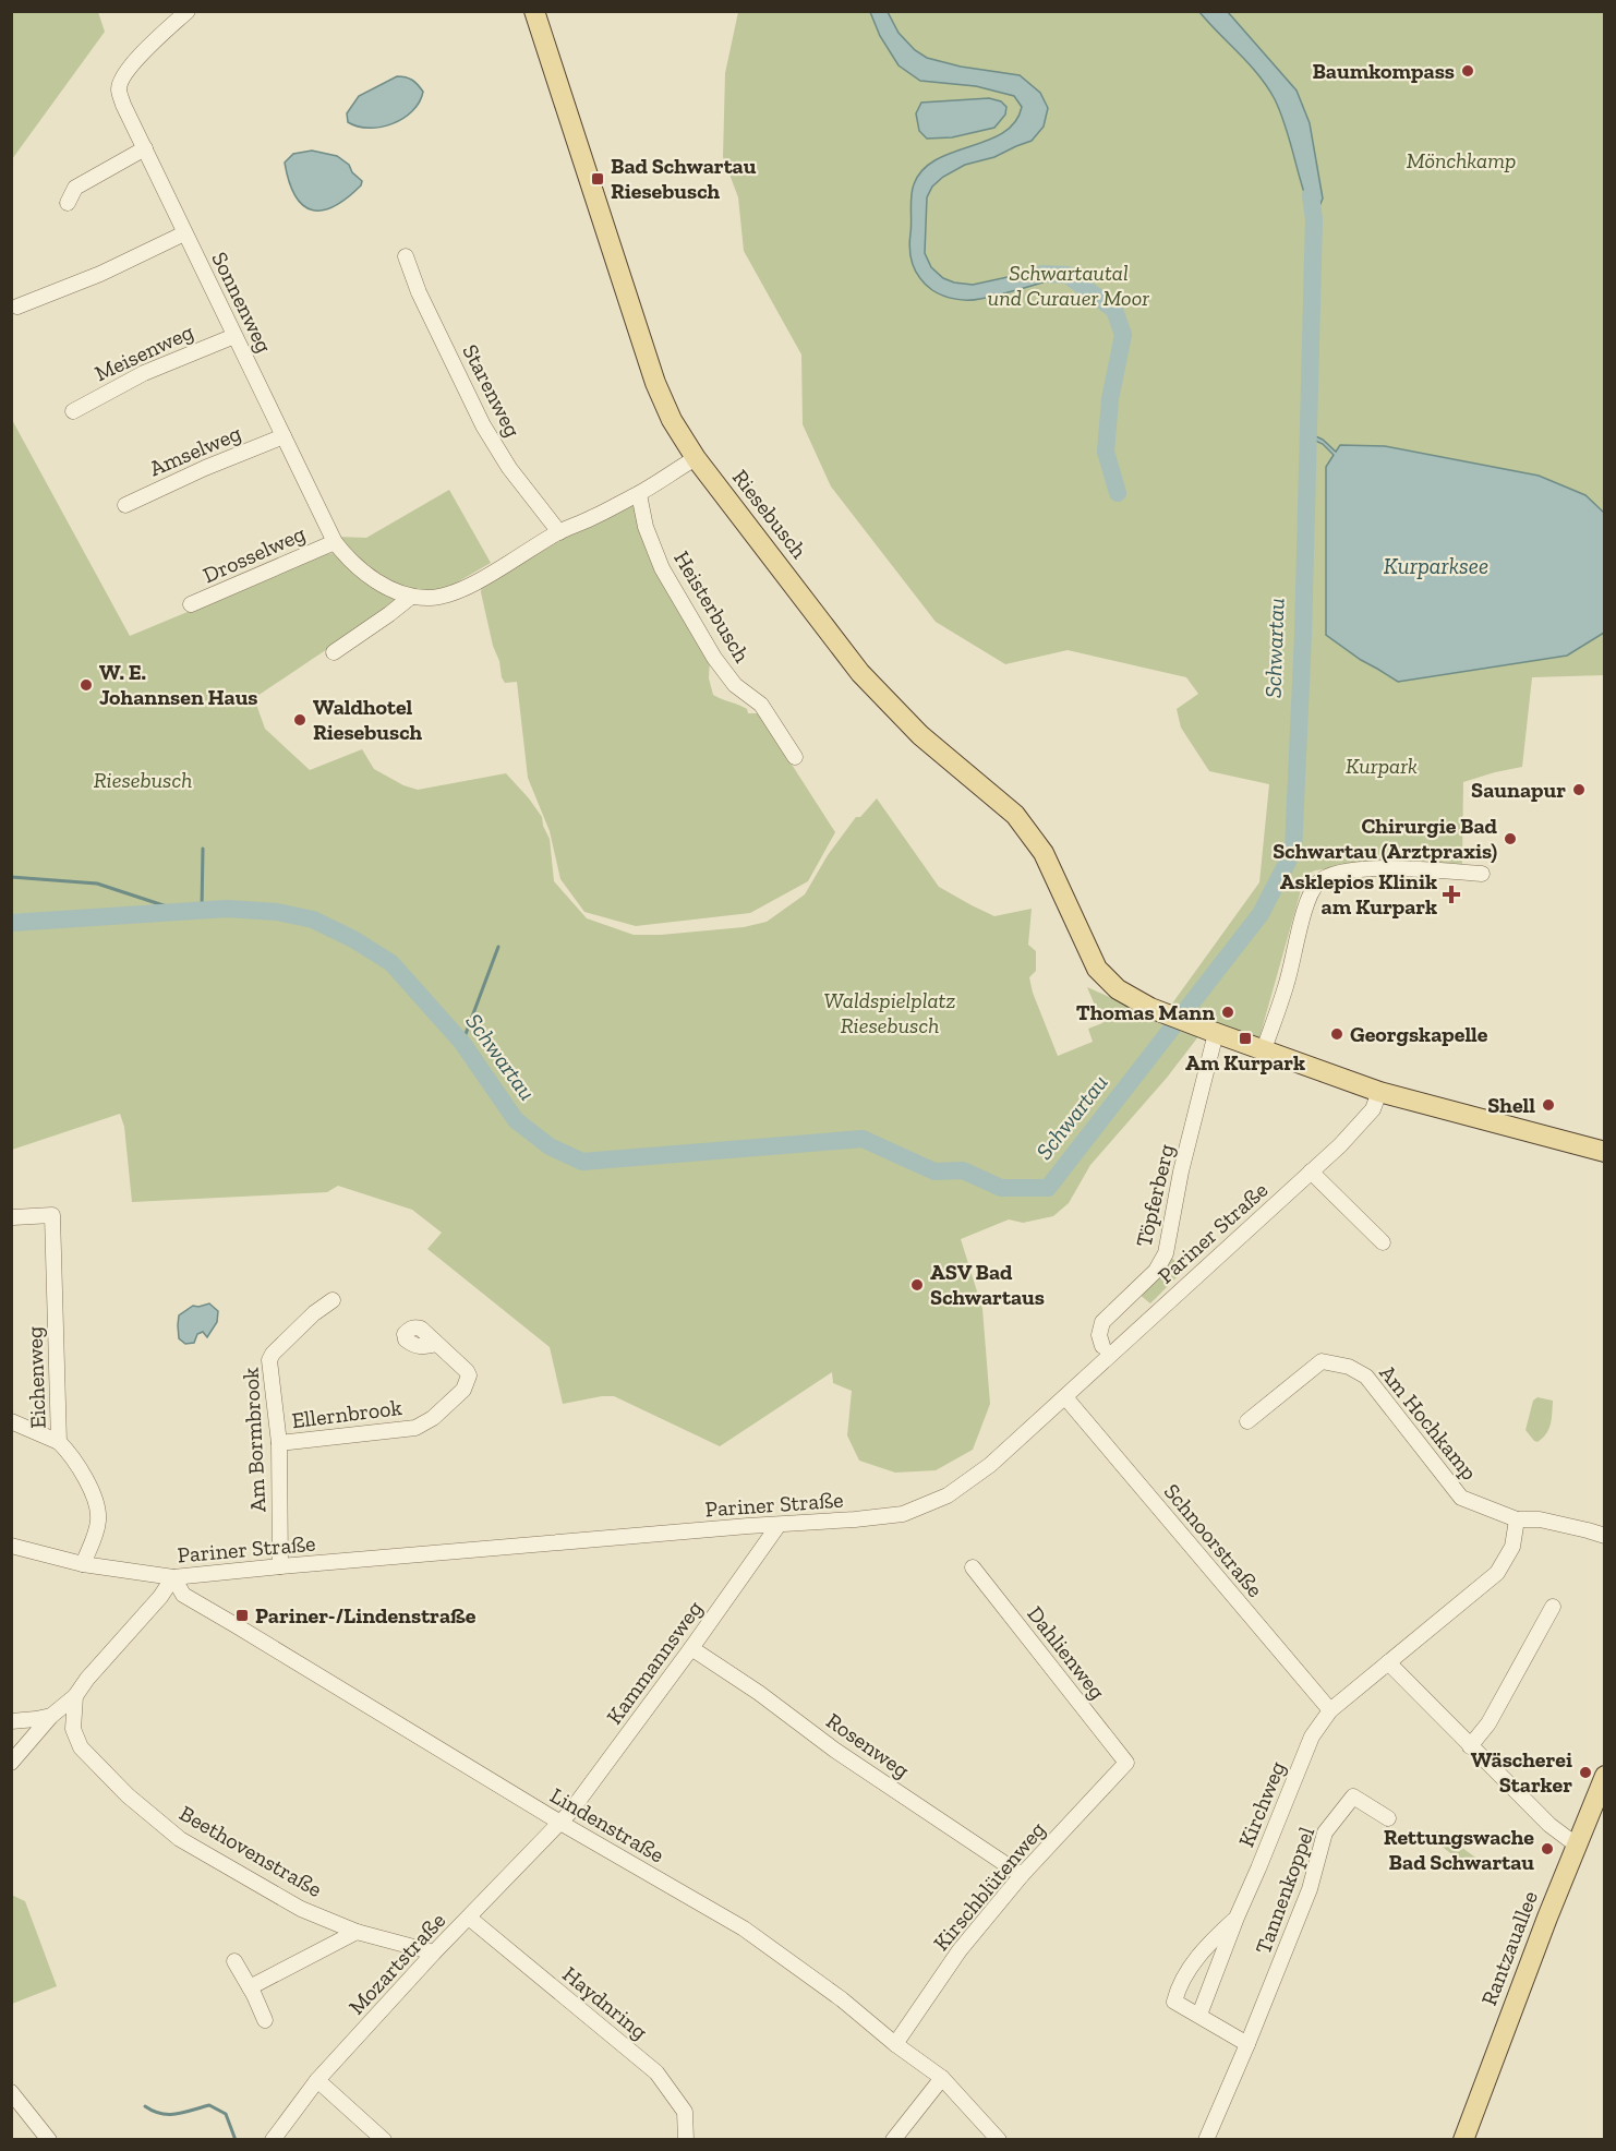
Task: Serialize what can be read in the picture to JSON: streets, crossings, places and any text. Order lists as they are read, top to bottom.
{
  "streets": {
    "main road": ["Riesebusch", "Rantzauallee"],
    "street": [
      "Sonnenweg",
      "Meisenweg",
      "Starenweg",
      "Amselweg",
      "Drosselweg",
      "Heisterbusch",
      "Töpferberg",
      "Pariner Straße",
      "Eichenweg",
      "Ellernbrook",
      "Am Hochkamp",
      "Am Bormbrook",
      "Schnoorstraße",
      "Dahlienweg",
      "Kammannsweg",
      "Rosenweg",
      "Kirchweg",
      "Lindenstraße",
      "Beethovenstraße",
      "Kirschblütenweg",
      "Tannenkoppel",
      "Mozartstraße",
      "Haydnring"
    ]
  },
  "crossings": [
    ["Sonnenweg", "Meisenweg"],
    ["Sonnenweg", "Starenweg"],
    ["Sonnenweg", "Amselweg"],
    ["Sonnenweg", "Riesebusch"],
    ["Sonnenweg", "Drosselweg"],
    ["Sonnenweg", "Heisterbusch"],
    ["Riesebusch", "Töpferberg"],
    ["Pariner Straße", "Eichenweg"],
    ["Pariner Straße", "Am Bormbrook"],
    ["Pariner Straße", "Schnoorstraße"],
    ["Pariner Straße", "Kammannsweg"],
    ["Pariner Straße", "Lindenstraße"],
    ["Ellernbrook", "Am Bormbrook"],
    ["Schnoorstraße", "Kirchweg"],
    ["Dahlienweg", "Kirschblütenweg"],
    ["Kammannsweg", "Rosenweg"],
    ["Kammannsweg", "Lindenstraße"],
    ["Kammannsweg", "Mozartstraße"],
    ["Rosenweg", "Kirschblütenweg"],
    ["Kirchweg", "Tannenkoppel"],
    ["Lindenstraße", "Kirschblütenweg"],
    ["Lindenstraße", "Mozartstraße"],
    ["Beethovenstraße", "Mozartstraße"],
    ["Mozartstraße", "Haydnring"]
  ],
  "water": ["Kurparksee", "Schwartau"],
  "parks": [
    "Mönchkamp",
    "Schwartautal und Curauer Moor",
    "Kurpark",
    "Riesebusch",
    "Waldspielplatz Riesebusch"
  ],
  "places": {
    "other": [
      "Baumkompass",
      "W. E. Johannsen Haus",
      "Waldhotel Riesebusch",
      "Saunapur",
      "Chirurgie Bad Schwartau (Arztpraxis)",
      "Thomas Mann",
      "Georgskapelle",
      "Shell",
      "ASV Bad Schwartaus",
      "Wäscherei Starker",
      "Rettungswache Bad Schwartau"
    ],
    "transit": ["Bad Schwartau Riesebusch", "Am Kurpark", "Pariner-/Lindenstraße"],
    "health": ["Asklepios Klinik am Kurpark"]
  }
}
